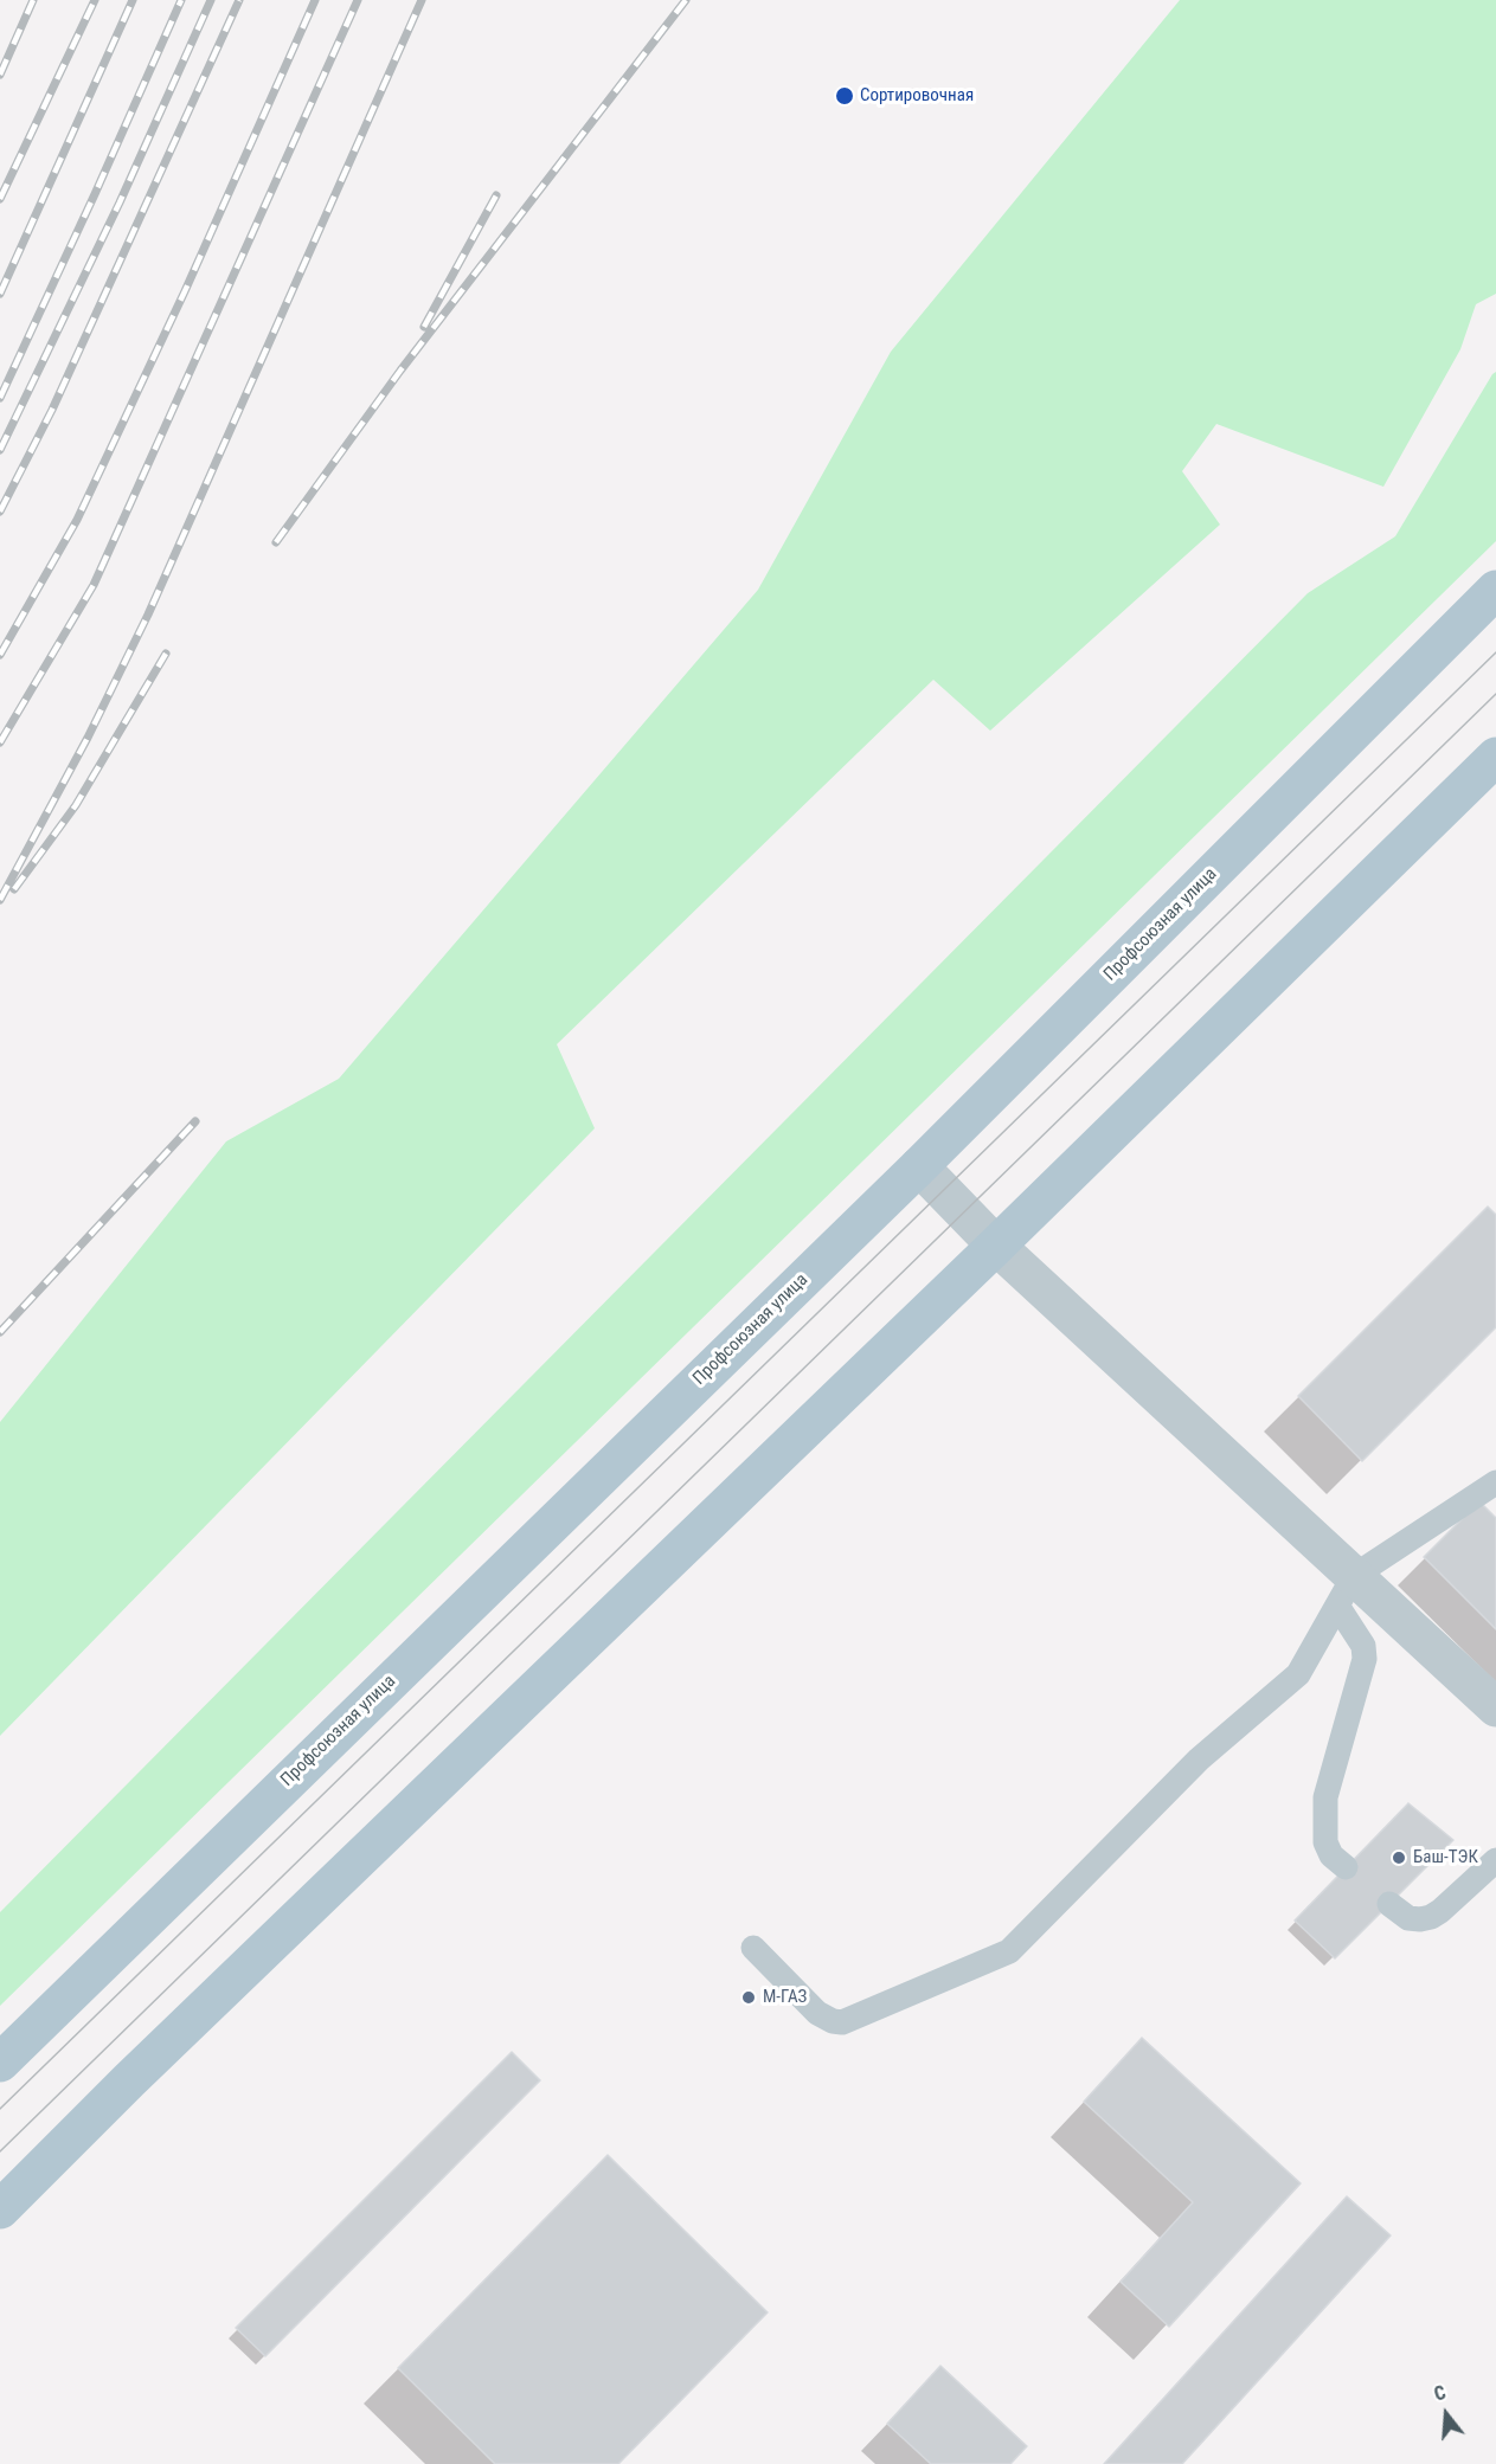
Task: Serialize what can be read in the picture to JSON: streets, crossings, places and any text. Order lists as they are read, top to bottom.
{
  "streets": {
    "main road": ["Профсоюзная улица"]
  },
  "places": ["Сортировочная", "Баш-ТЭК", "М-ГАЗ"],
  "north": "top"
}
